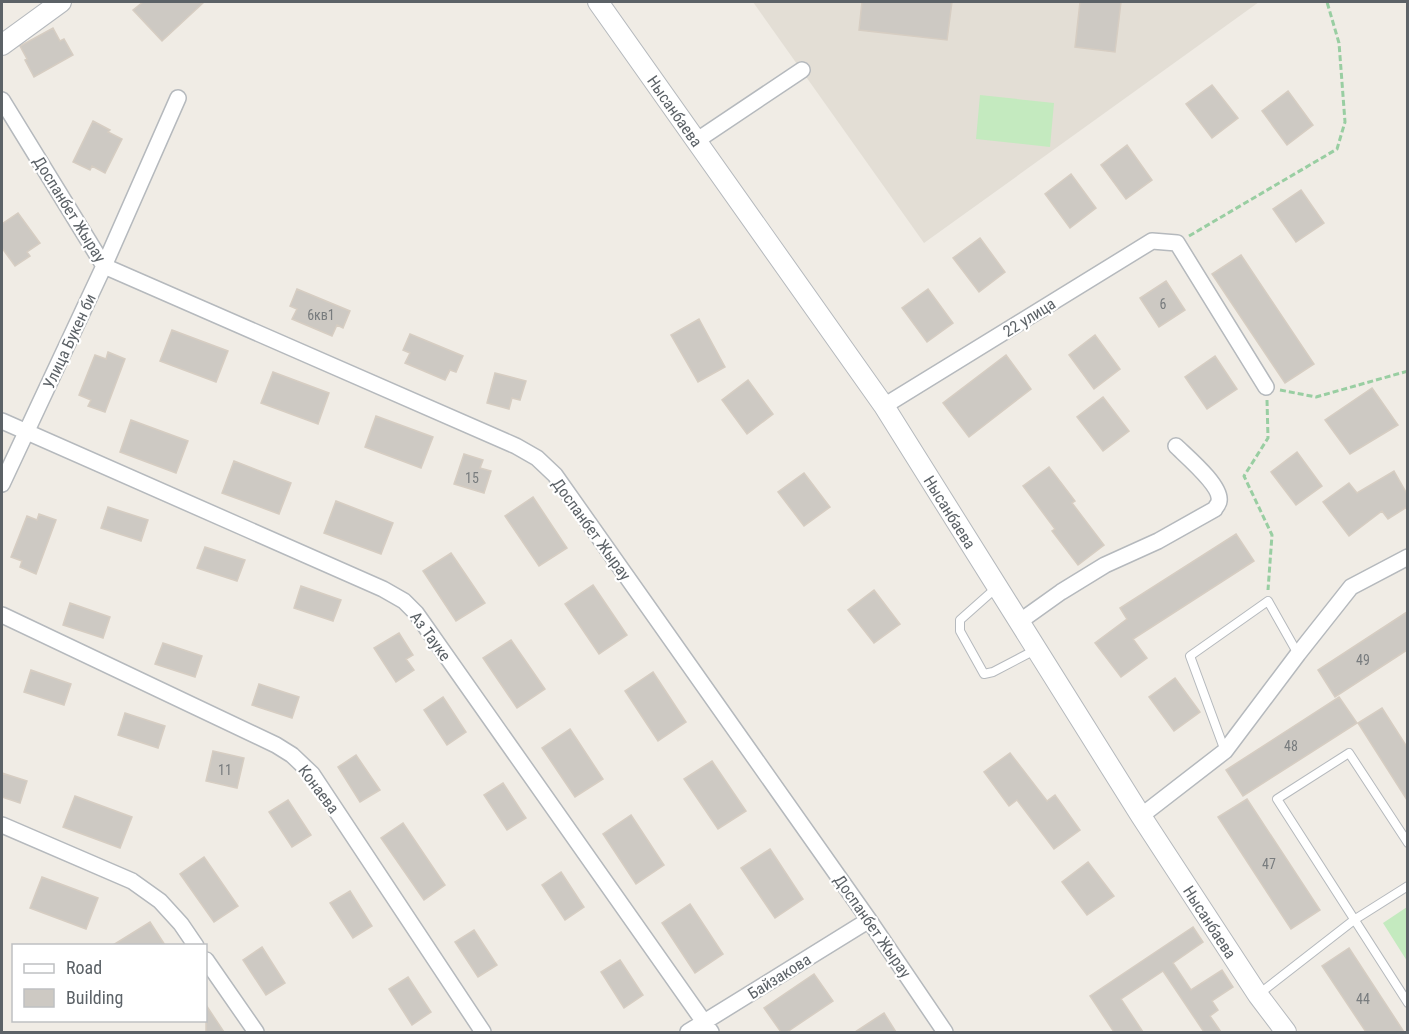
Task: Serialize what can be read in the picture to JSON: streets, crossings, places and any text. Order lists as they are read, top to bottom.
{
  "streets": {
    "street": [
      "Нысанбаева",
      "Доспанбет Жырау",
      "22 улица",
      "Улица Букен би",
      "Аз Тауке",
      "Конаева",
      "Байзакова"
    ]
  },
  "crossings": [
    ["Нысанбаева", "22 улица"],
    ["Доспанбет Жырау", "Улица Букен би"],
    ["Доспанбет Жырау", "Байзакова"],
    ["Улица Букен би", "Аз Тауке"],
    ["Аз Тауке", "Байзакова"]
  ],
  "house_numbers": [
    "6",
    "6кв1",
    "15",
    "49",
    "48",
    "11",
    "47",
    "44"
  ],
  "legend": ["Road", "Building"]
}
